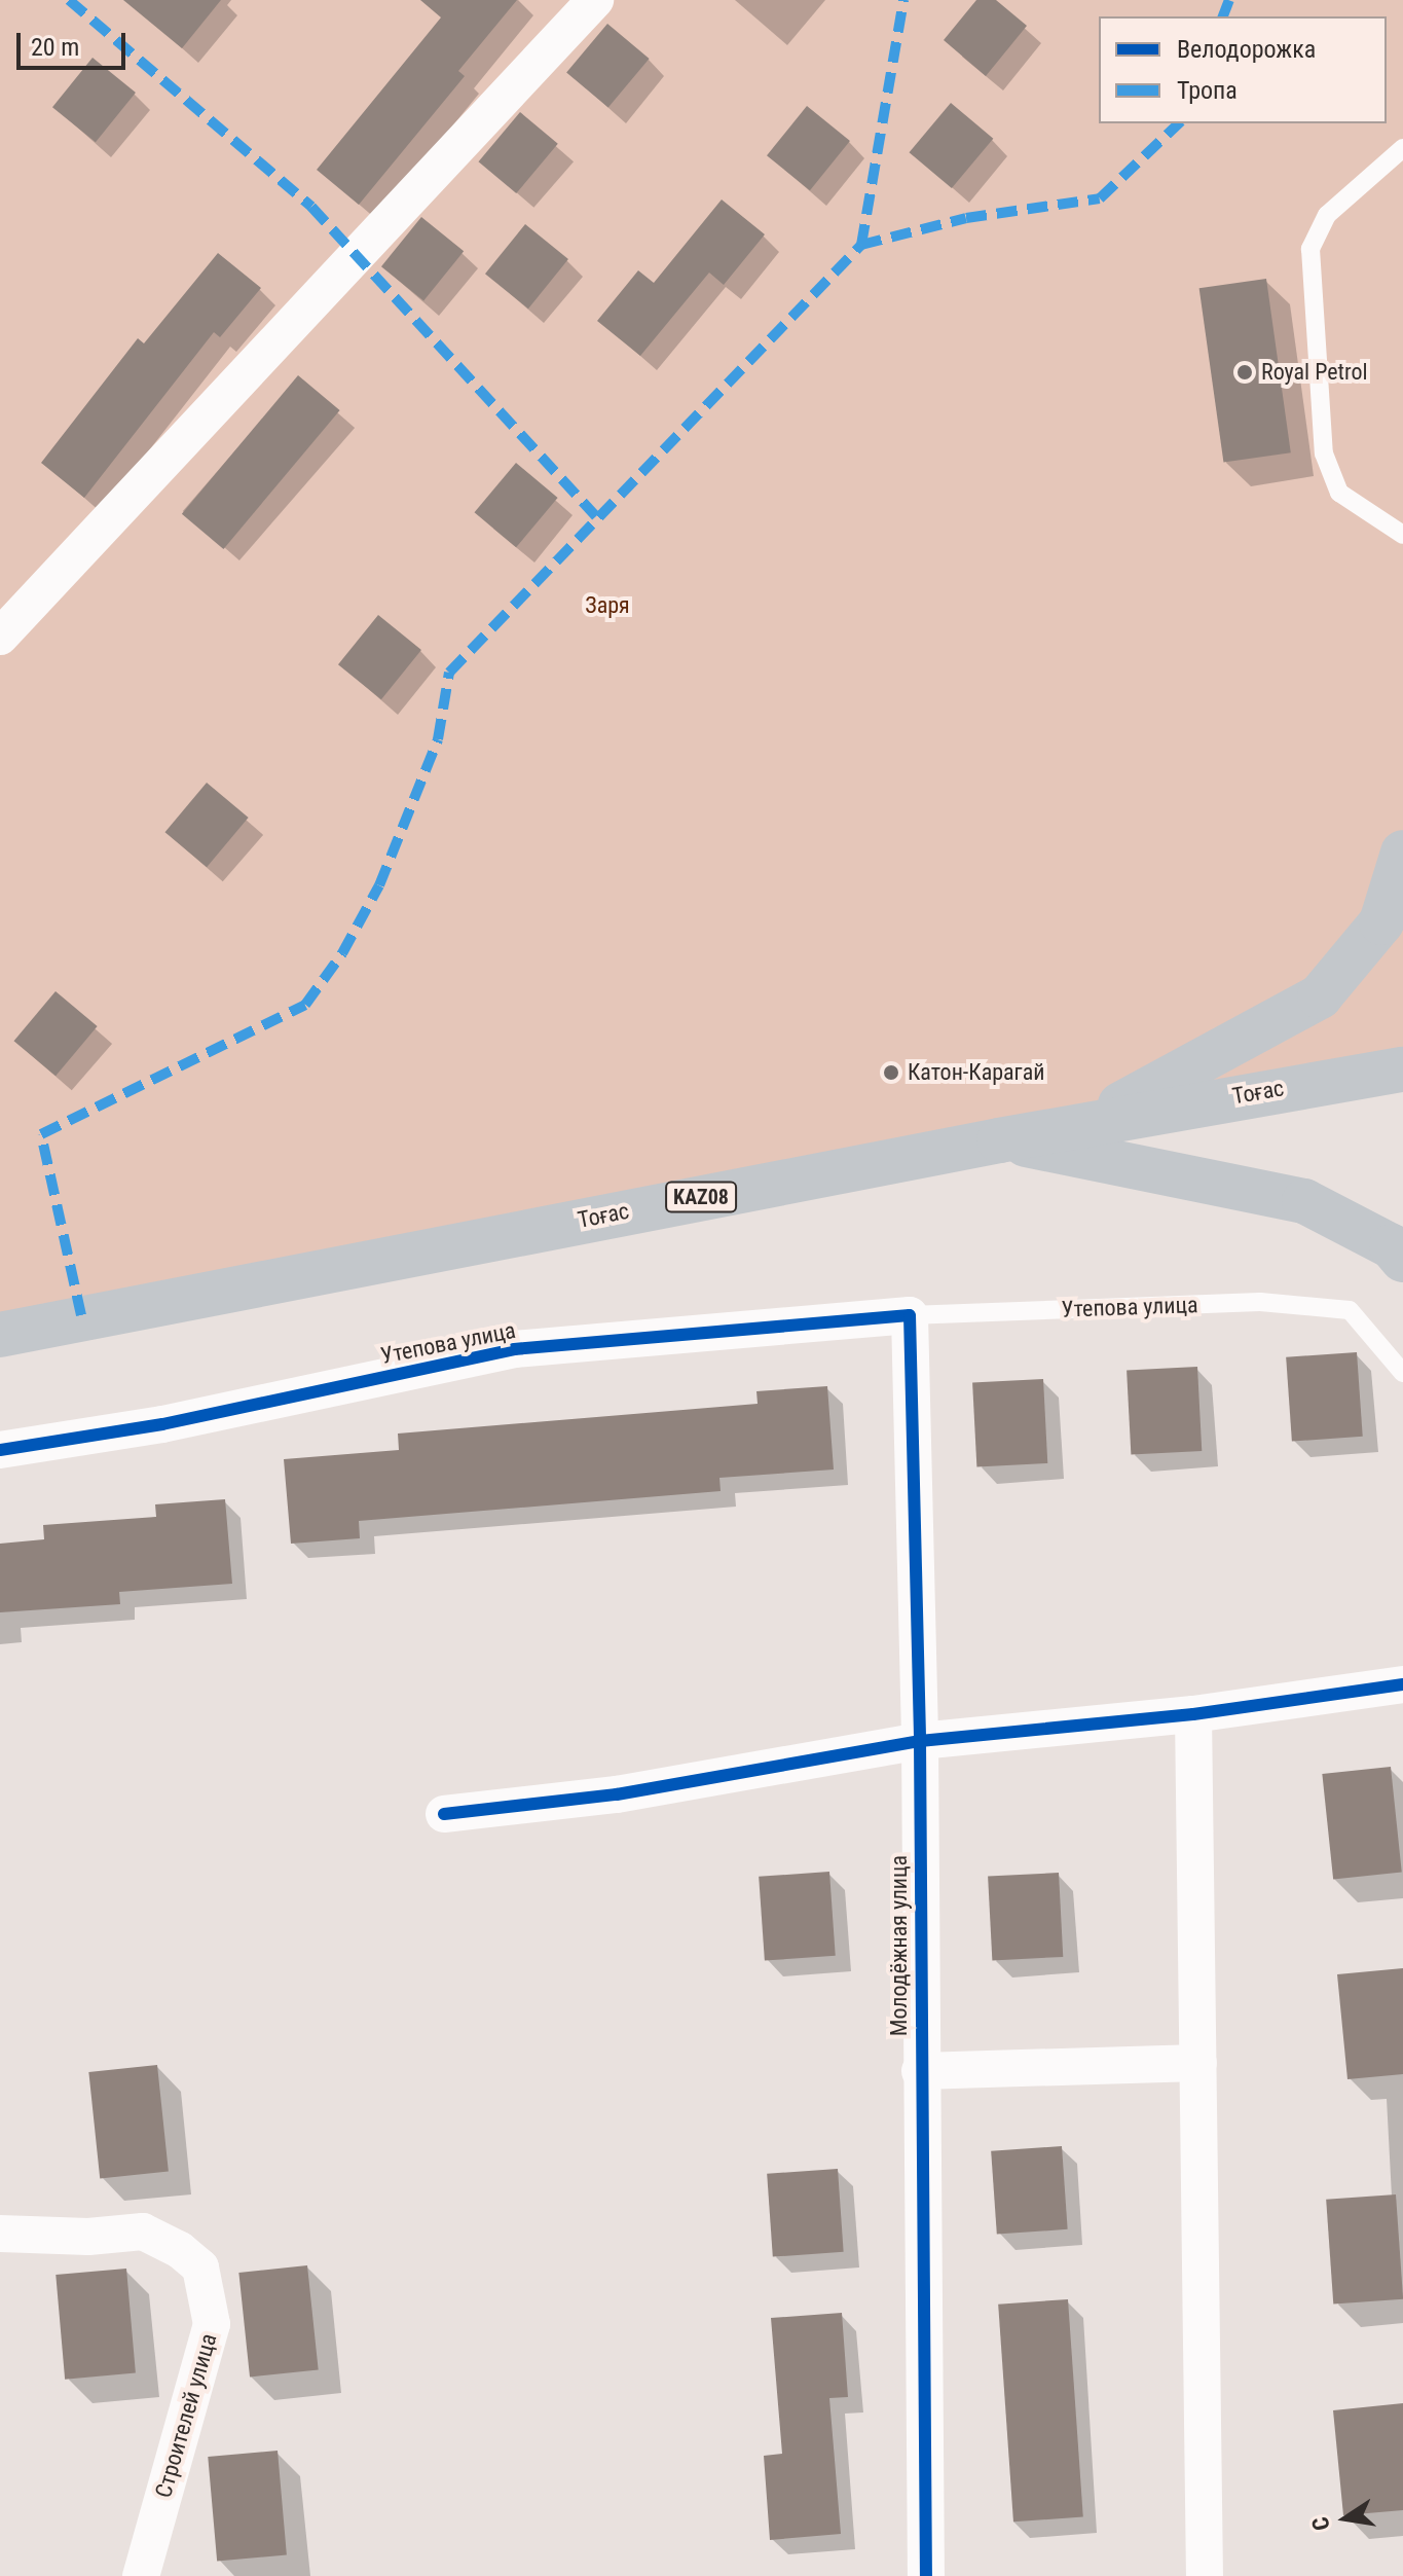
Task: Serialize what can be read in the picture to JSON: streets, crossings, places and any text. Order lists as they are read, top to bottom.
{
  "streets": {
    "highway": ["Тоғас", "KAZ08"],
    "street": ["Утепова улица", "Молодёжная улица", "Строителей улица"]
  },
  "crossings": [
    ["Утепова улица", "Молодёжная улица"]
  ],
  "parks": ["Заря"],
  "places": ["Royal Petrol", "Катон-Карагай"],
  "legend": ["Велодорожка", "Тропа"],
  "scale_bar": "20 m",
  "north": "left"
}
